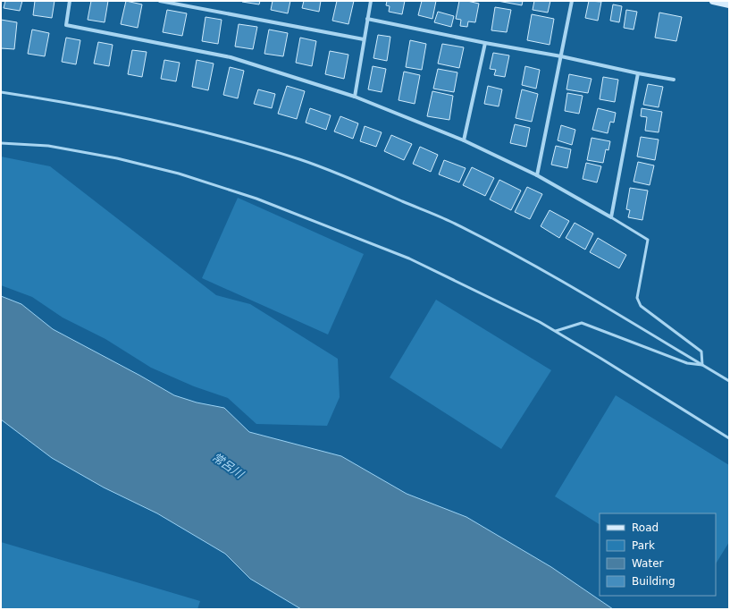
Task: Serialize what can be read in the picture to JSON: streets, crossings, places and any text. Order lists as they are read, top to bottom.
{
  "water": ["常呂川"],
  "legend": [
    "Road",
    "Park",
    "Water",
    "Building"
  ]
}
